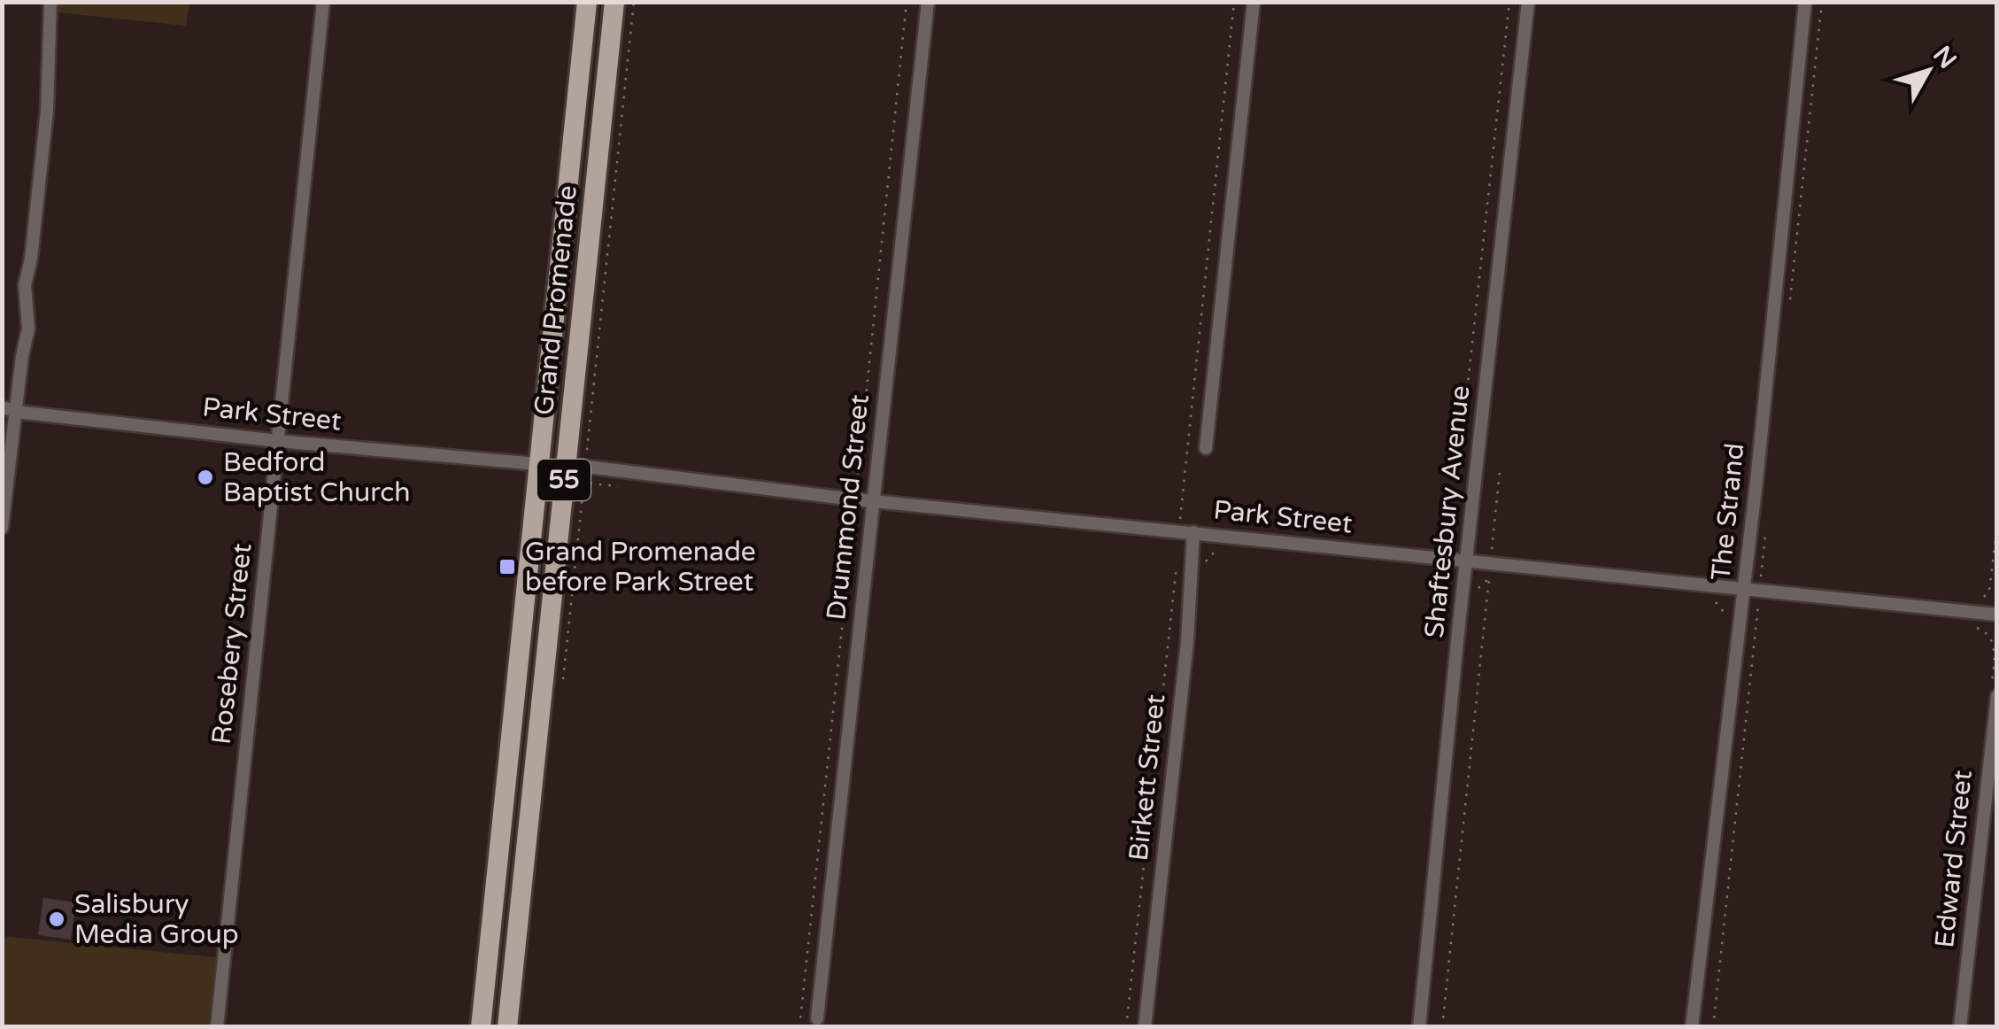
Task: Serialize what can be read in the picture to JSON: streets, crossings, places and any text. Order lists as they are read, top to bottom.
{
  "streets": {
    "main road": ["Grand Promenade", "55"],
    "street": [
      "Park Street",
      "Drummond Street",
      "Shaftesbury Avenue",
      "The Strand",
      "Rosebery Street",
      "Birkett Street",
      "Edward Street"
    ]
  },
  "crossings": [
    ["Grand Promenade", "Park Street"],
    ["Park Street", "Drummond Street"],
    ["Park Street", "Shaftesbury Avenue"],
    ["Park Street", "The Strand"],
    ["Park Street", "Rosebery Street"],
    ["Park Street", "Birkett Street"]
  ],
  "places": {
    "other": ["Bedford Baptist Church", "Salisbury Media Group"],
    "transit": ["Grand Promenade before Park Street"]
  },
  "north": "top right"
}
